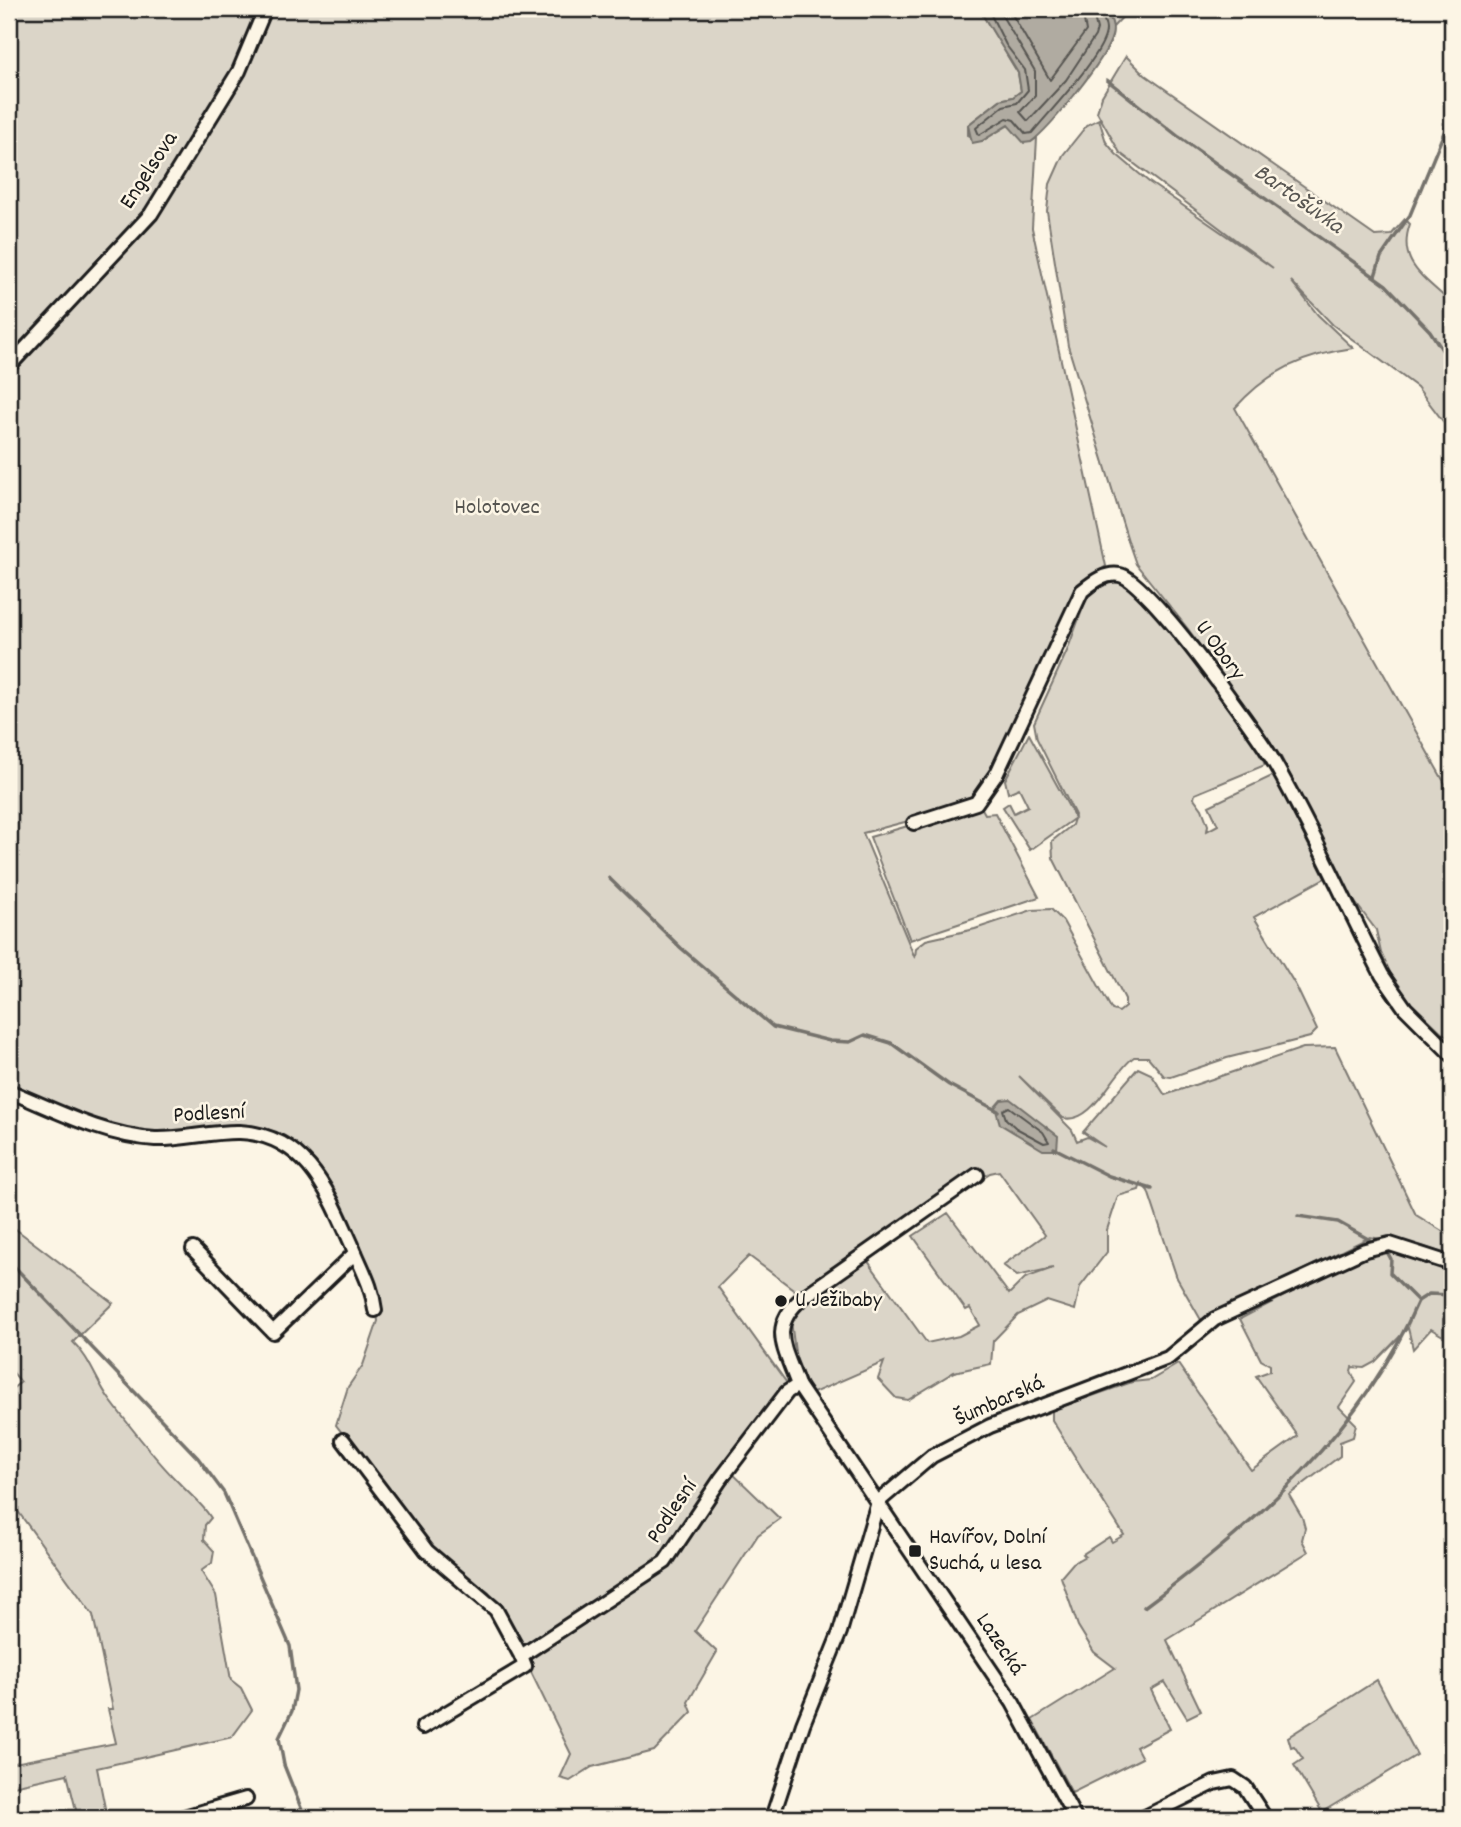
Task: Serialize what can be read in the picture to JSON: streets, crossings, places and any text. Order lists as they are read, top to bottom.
{
  "streets": {
    "street": [
      "Engelsova",
      "U Obory",
      "Podlesní",
      "Šumbarská",
      "Lazecká"
    ]
  },
  "crossings": [
    ["Podlesní", "Lazecká"],
    ["Šumbarská", "Lazecká"]
  ],
  "water": ["Bartošůvka"],
  "parks": ["Holotovec"],
  "places": {
    "other": ["U Ježibaby"],
    "transit": ["Havířov, Dolní Suchá, u lesa"]
  }
}
